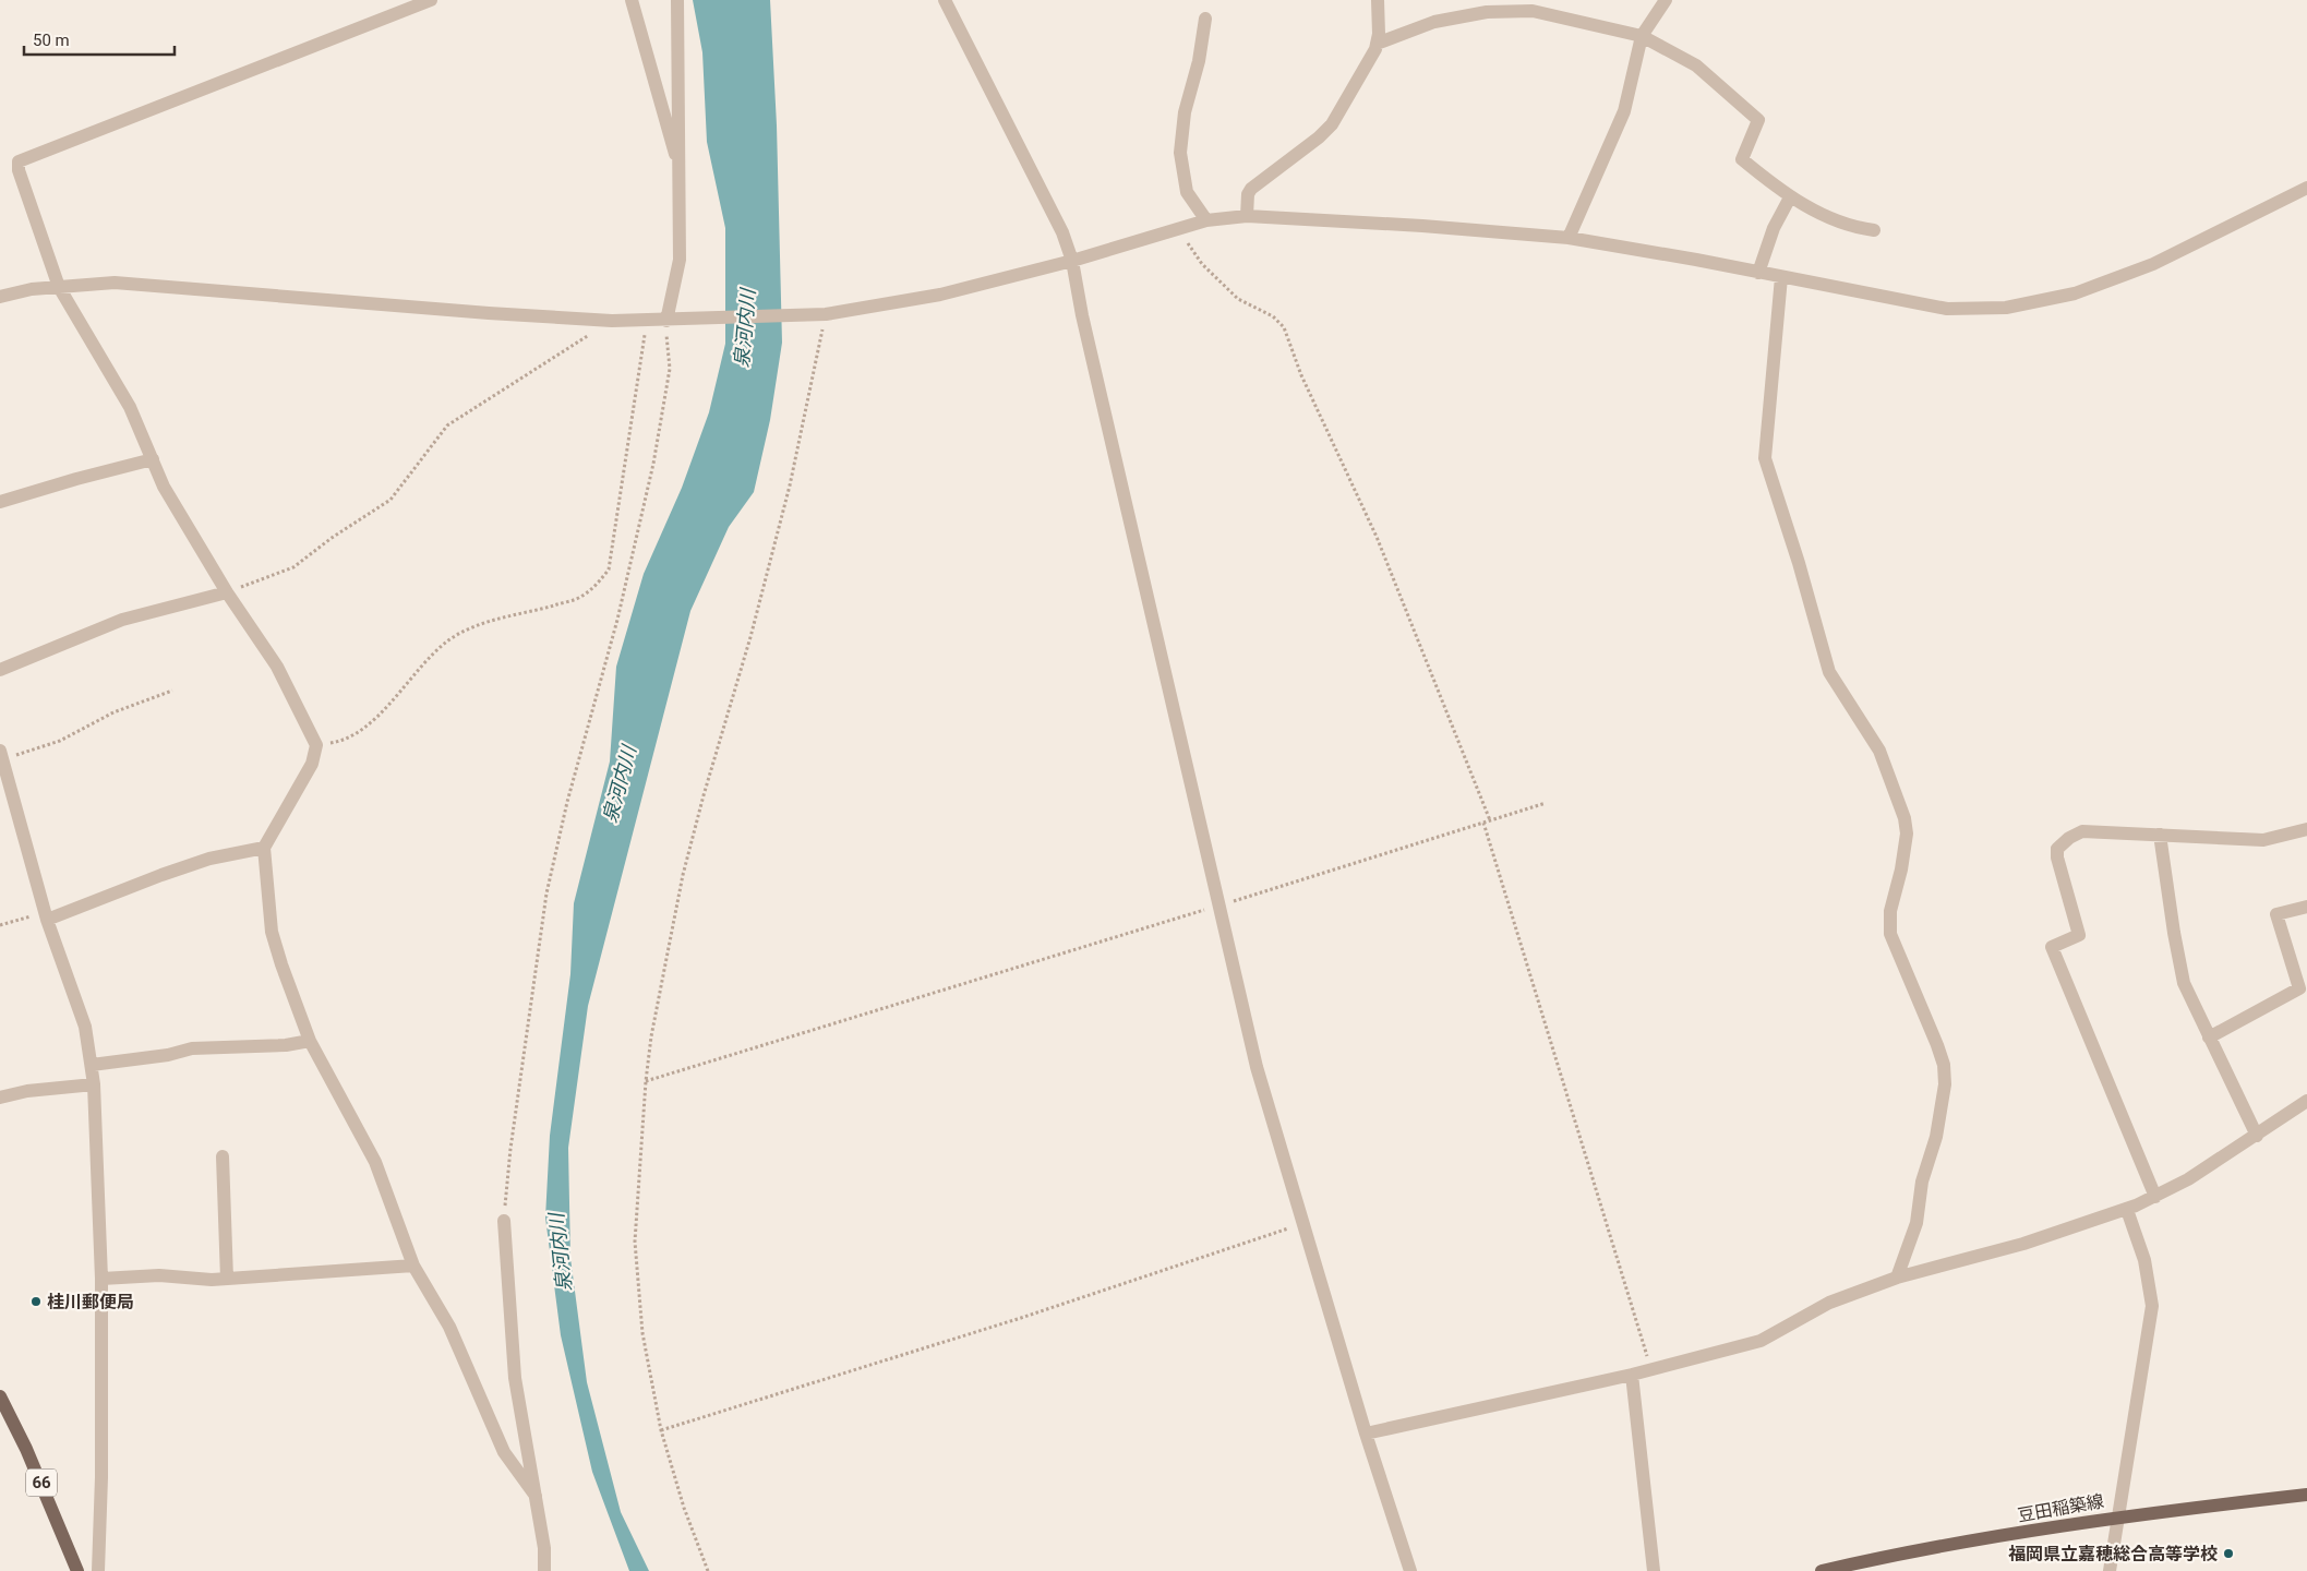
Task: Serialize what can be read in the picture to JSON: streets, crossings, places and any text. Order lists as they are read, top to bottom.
{
  "streets": {
    "main road": ["66", "豆田稲築線"]
  },
  "water": ["泉河内川"],
  "places": ["桂川郵便局", "福岡県立嘉穂総合高等学校"],
  "scale_bar": "50 m"
}
